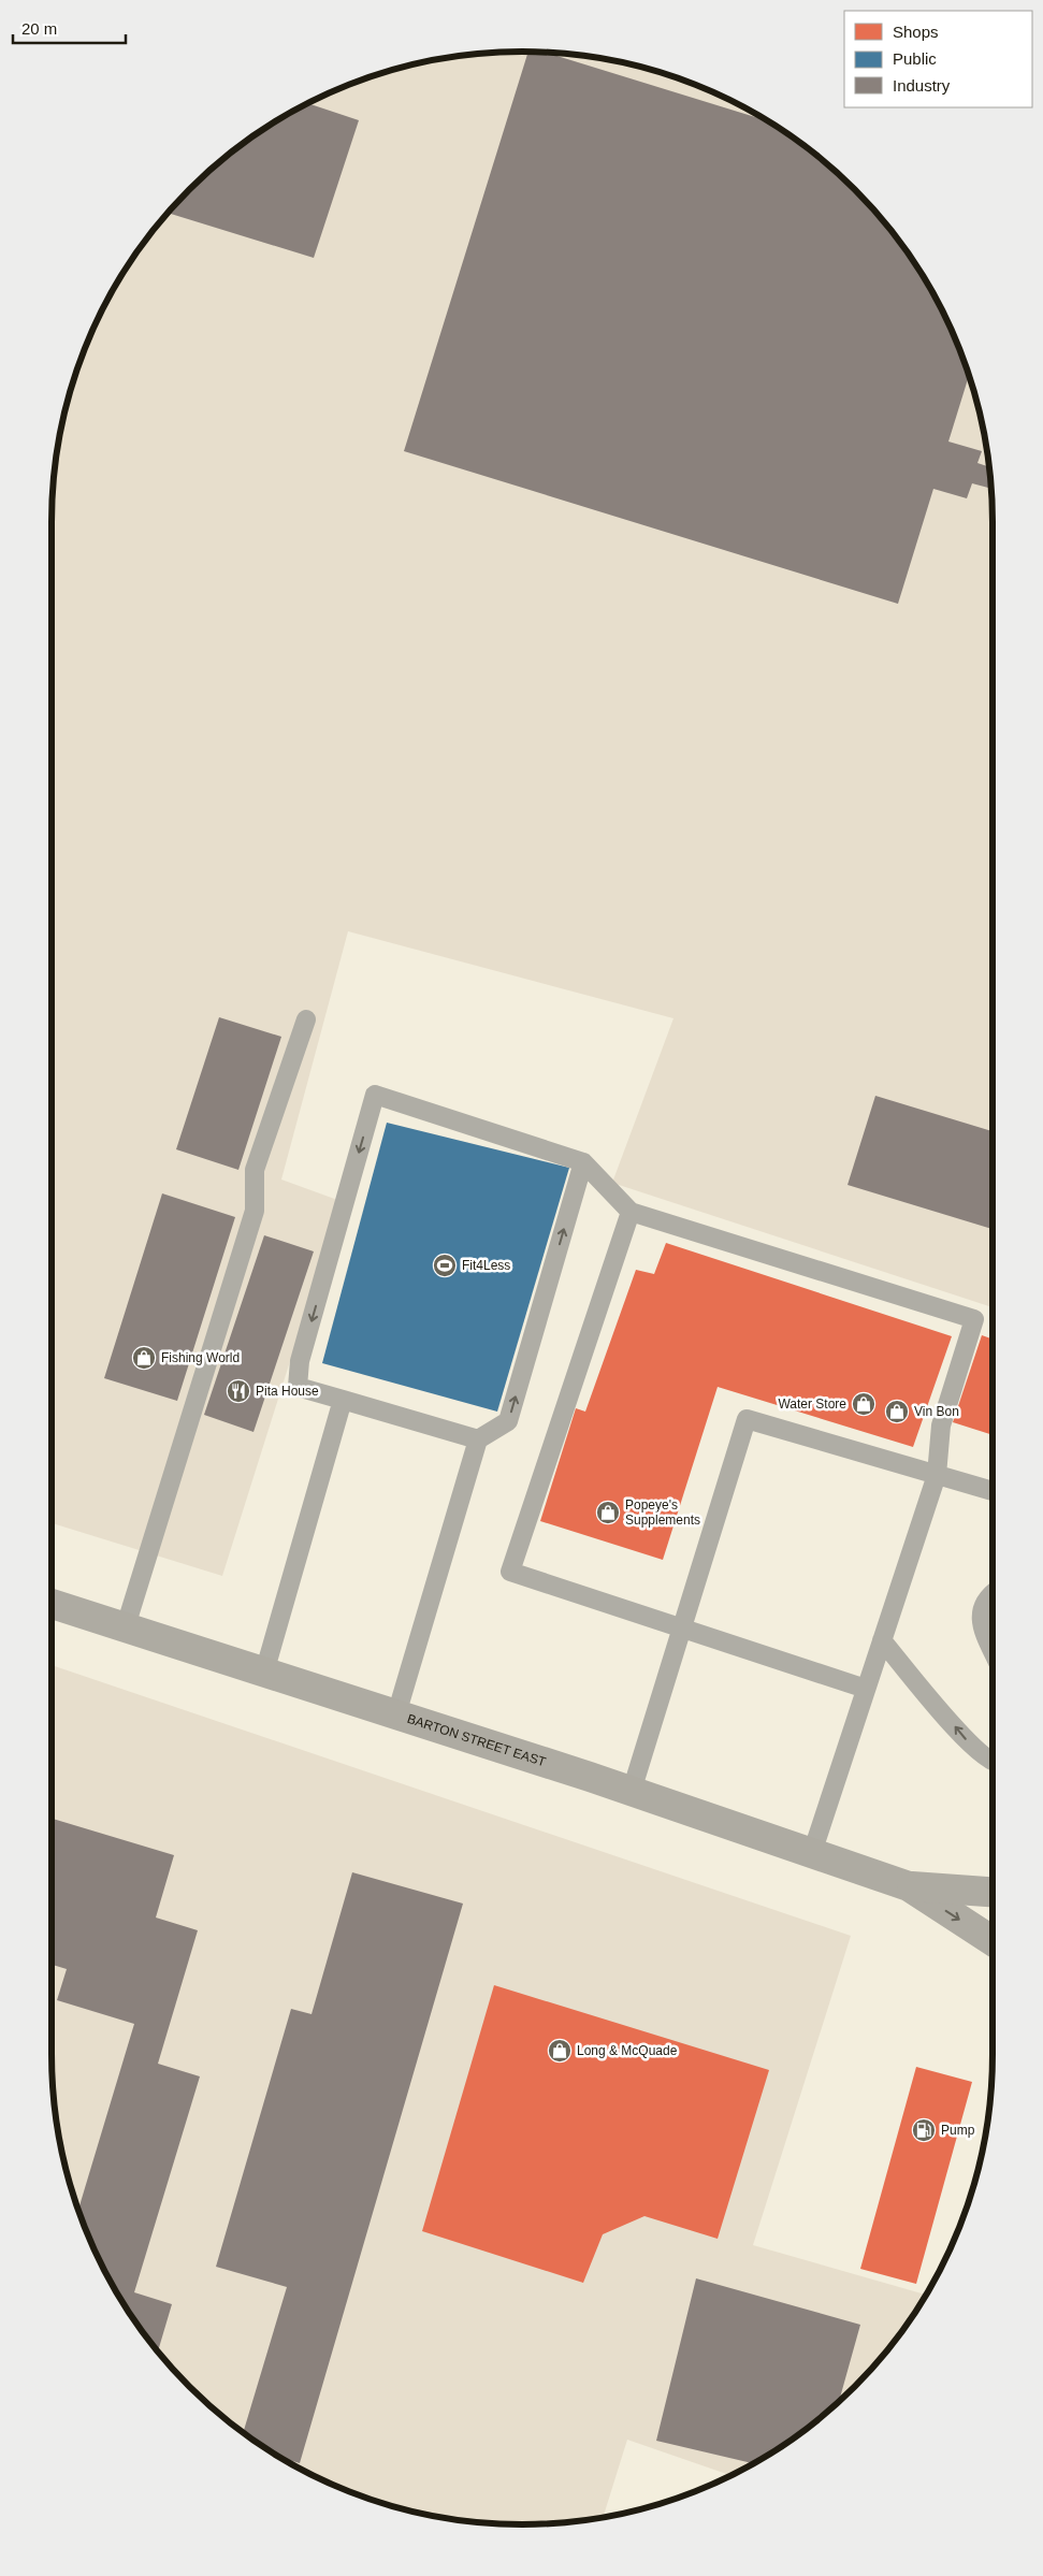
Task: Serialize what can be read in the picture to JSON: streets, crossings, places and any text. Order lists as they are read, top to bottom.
{
  "streets": {
    "main road": ["BARTON STREET EAST"]
  },
  "places": {
    "sports": ["Fit4Less"],
    "shop": [
      "Fishing World",
      "Water Store",
      "Vin Bon",
      "Popeye's Supplements",
      "Long & McQuade"
    ],
    "restaurant": ["Pita House"],
    "fuel station": ["Pump"]
  },
  "legend": ["Shops", "Public", "Industry"],
  "scale_bar": "20 m"
}
